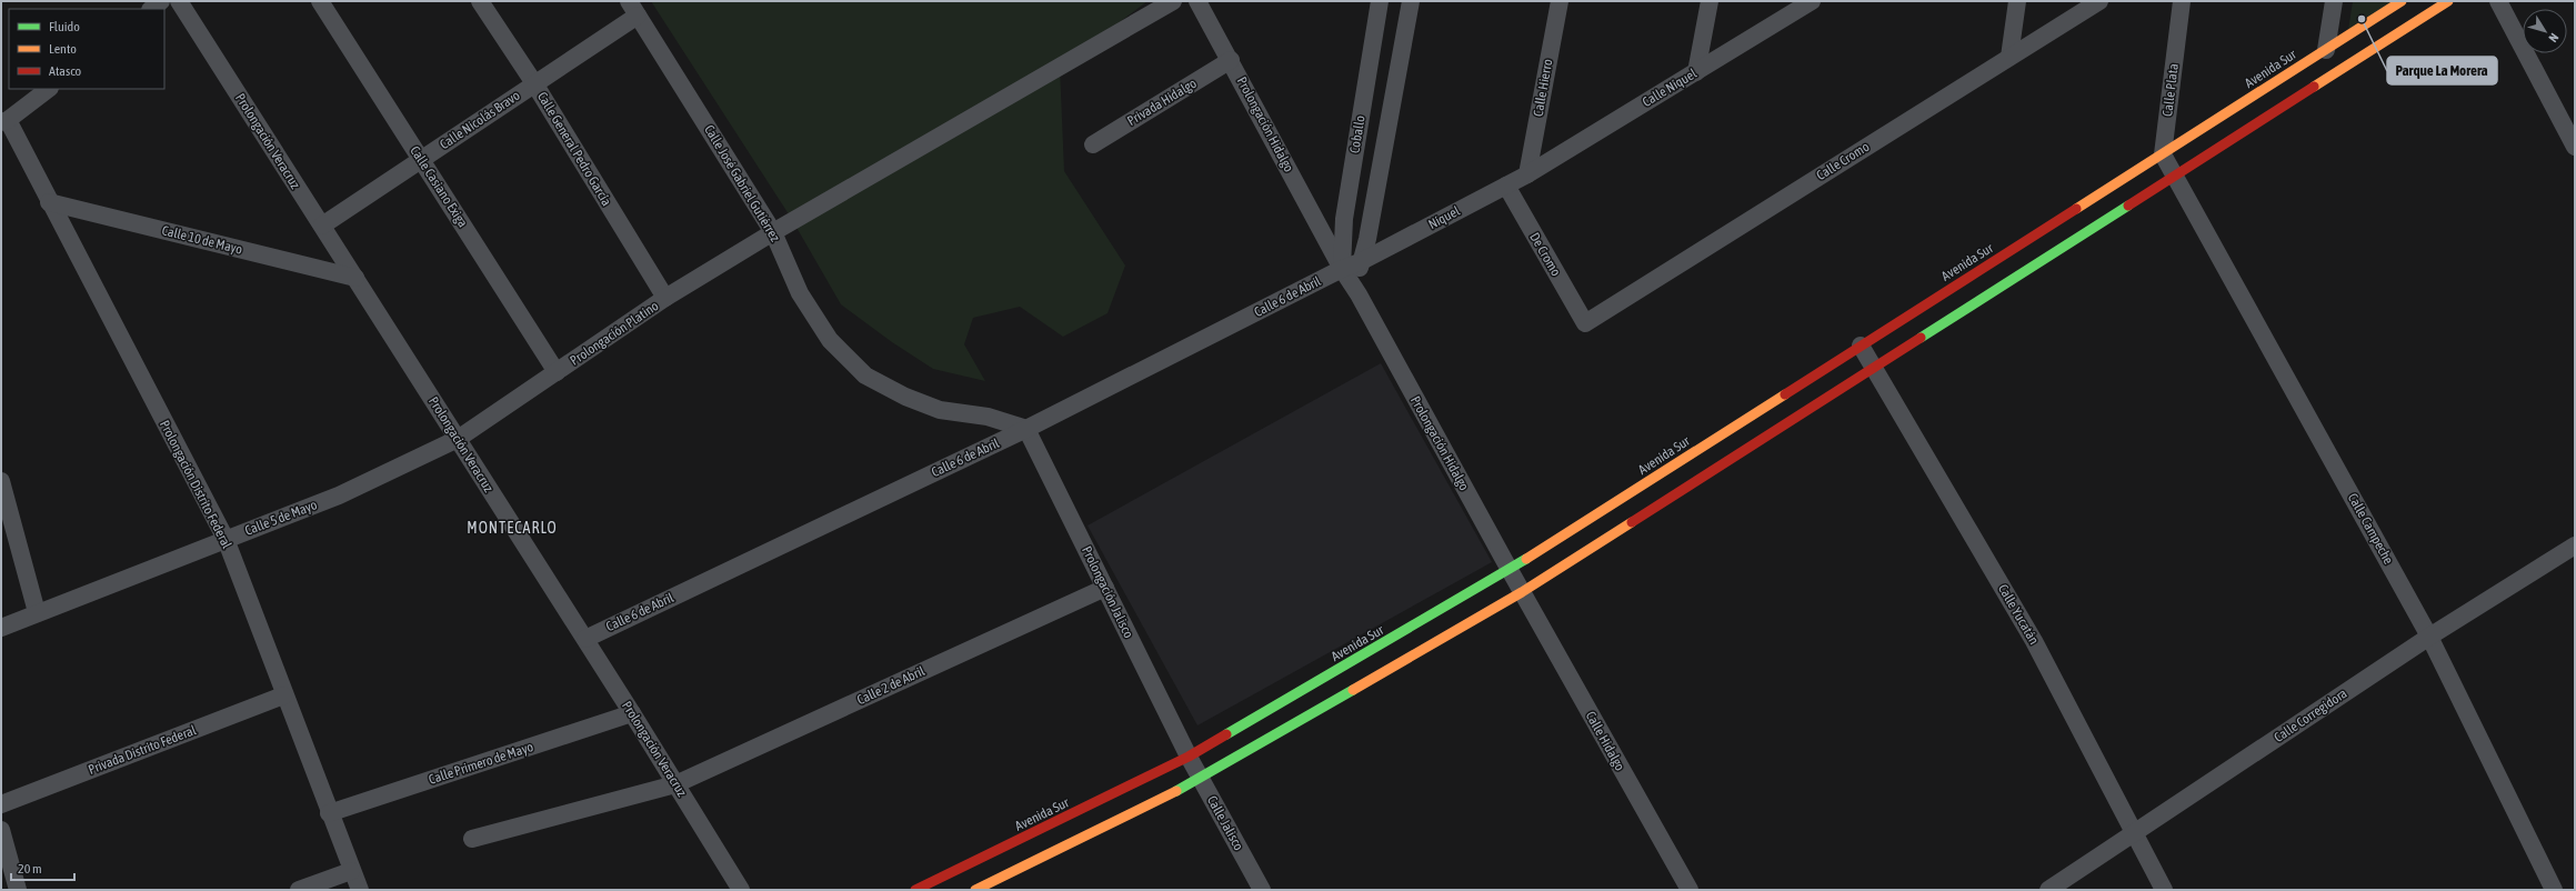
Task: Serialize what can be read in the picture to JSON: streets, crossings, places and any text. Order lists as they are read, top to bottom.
{
  "streets": {
    "main road": ["Avenida Sur"],
    "street": [
      "Calle Hierro",
      "Calle Níquel",
      "Calle Plata",
      "Privada Hidalgo",
      "Calle Nicolás Bravo",
      "Prolongación Hidalgo",
      "Coballo",
      "Prolongación Veracruz",
      "Calle General Pedro García",
      "Calle Cromo",
      "Calle José Gabriel Gutiérrez",
      "Calle Casiano Exiga",
      "Níquel",
      "Calle 10 de Mayo",
      "De Cromo",
      "Calle 6 de Abril",
      "Prolongación Platino",
      "Prolongación Distrito Federal",
      "Calle 5 de Mayo",
      "Calle Campeche",
      "Prolongación Jalisco",
      "Calle Yucatán",
      "Calle 2 de Abril",
      "Calle Corregidora",
      "Calle Hidalgo",
      "Privada Distrito Federal",
      "Calle Primero de Mayo",
      "Calle Jalisco"
    ]
  },
  "crossings": [
    ["Avenida Sur", "Calle Plata"],
    ["Avenida Sur", "Prolongación Hidalgo"],
    ["Avenida Sur", "Prolongación Jalisco"],
    ["Avenida Sur", "Calle Yucatán"],
    ["Avenida Sur", "Calle Jalisco"],
    ["Calle Hierro", "Calle Níquel"],
    ["Calle Hierro", "Níquel"],
    ["Calle Níquel", "Níquel"],
    ["Privada Hidalgo", "Prolongación Hidalgo"],
    ["Calle Nicolás Bravo", "Prolongación Veracruz"],
    ["Calle Nicolás Bravo", "Calle General Pedro García"],
    ["Calle Nicolás Bravo", "Calle José Gabriel Gutiérrez"],
    ["Calle Nicolás Bravo", "Calle Casiano Exiga"],
    ["Prolongación Hidalgo", "Coballo"],
    ["Prolongación Hidalgo", "Níquel"],
    ["Prolongación Hidalgo", "Calle 6 de Abril"],
    ["Prolongación Hidalgo", "Calle Hidalgo"],
    ["Coballo", "Níquel"],
    ["Coballo", "Calle 6 de Abril"],
    ["Prolongación Veracruz", "Calle 10 de Mayo"],
    ["Prolongación Veracruz", "Calle 6 de Abril"],
    ["Prolongación Veracruz", "Prolongación Platino"],
    ["Prolongación Veracruz", "Calle 5 de Mayo"],
    ["Prolongación Veracruz", "Calle 2 de Abril"],
    ["Prolongación Veracruz", "Calle Primero de Mayo"],
    ["Calle General Pedro García", "Prolongación Platino"],
    ["Calle Cromo", "De Cromo"],
    ["Calle José Gabriel Gutiérrez", "Calle 6 de Abril"],
    ["Calle José Gabriel Gutiérrez", "Prolongación Platino"],
    ["Calle José Gabriel Gutiérrez", "Prolongación Jalisco"],
    ["Calle Casiano Exiga", "Prolongación Platino"],
    ["Níquel", "De Cromo"],
    ["Níquel", "Calle 6 de Abril"],
    ["Calle 10 de Mayo", "Prolongación Distrito Federal"],
    ["Calle 6 de Abril", "Prolongación Jalisco"],
    ["Prolongación Platino", "Calle 5 de Mayo"],
    ["Prolongación Distrito Federal", "Calle 5 de Mayo"],
    ["Prolongación Distrito Federal", "Privada Distrito Federal"],
    ["Prolongación Distrito Federal", "Calle Primero de Mayo"],
    ["Calle Campeche", "Calle Corregidora"],
    ["Prolongación Jalisco", "Calle 2 de Abril"],
    ["Prolongación Jalisco", "Calle Jalisco"],
    ["Calle Yucatán", "Calle Corregidora"]
  ],
  "districts": ["MONTECARLO"],
  "places": ["Parque La Morera"],
  "legend": ["Fluido", "Lento", "Atasco"],
  "scale_bar": "20 m",
  "north": "bottom right"
}
